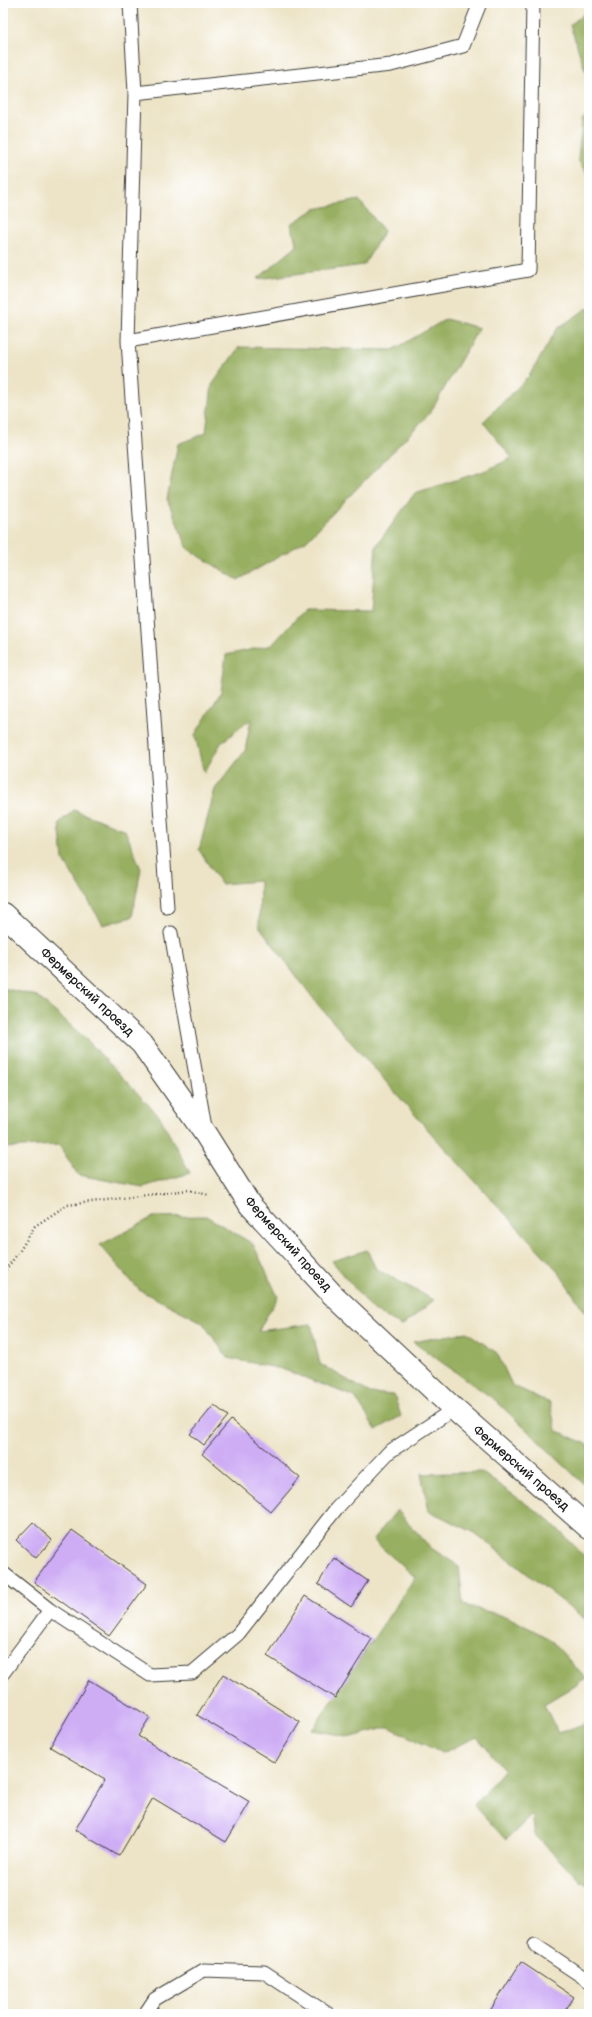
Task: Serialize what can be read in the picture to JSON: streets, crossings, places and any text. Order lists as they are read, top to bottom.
{
  "streets": {
    "street": ["Фермерский проезд"]
  }
}
